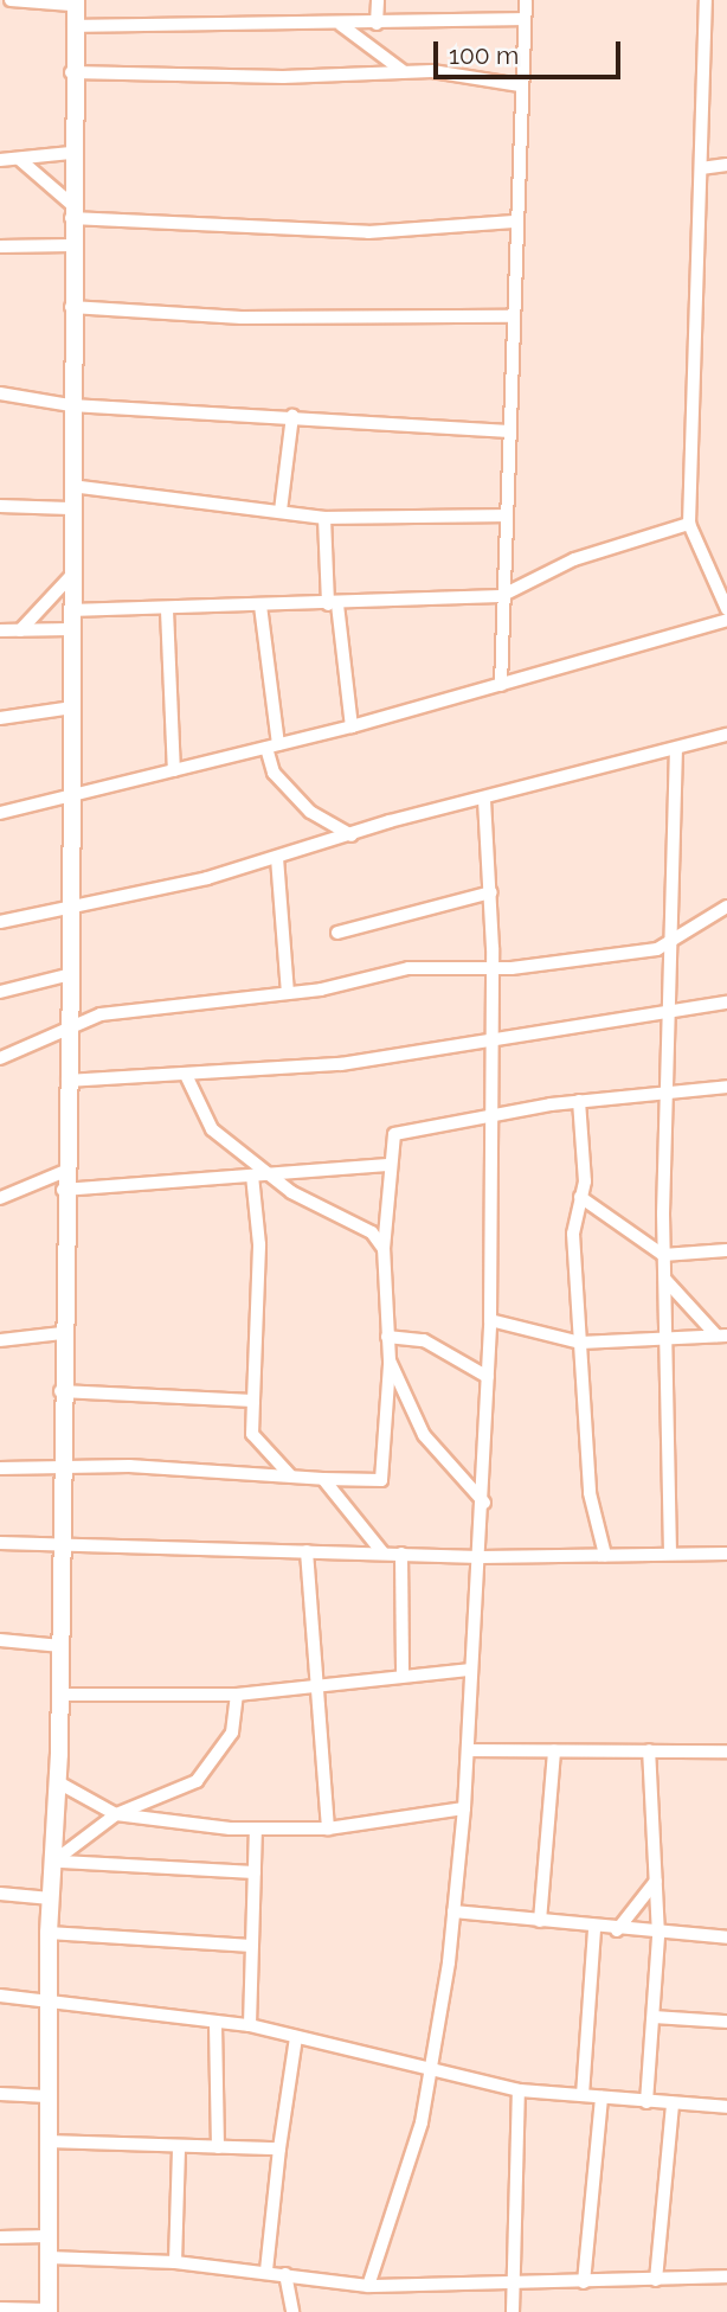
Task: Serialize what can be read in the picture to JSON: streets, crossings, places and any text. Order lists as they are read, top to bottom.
{
  "scale_bar": "100 m"
}
